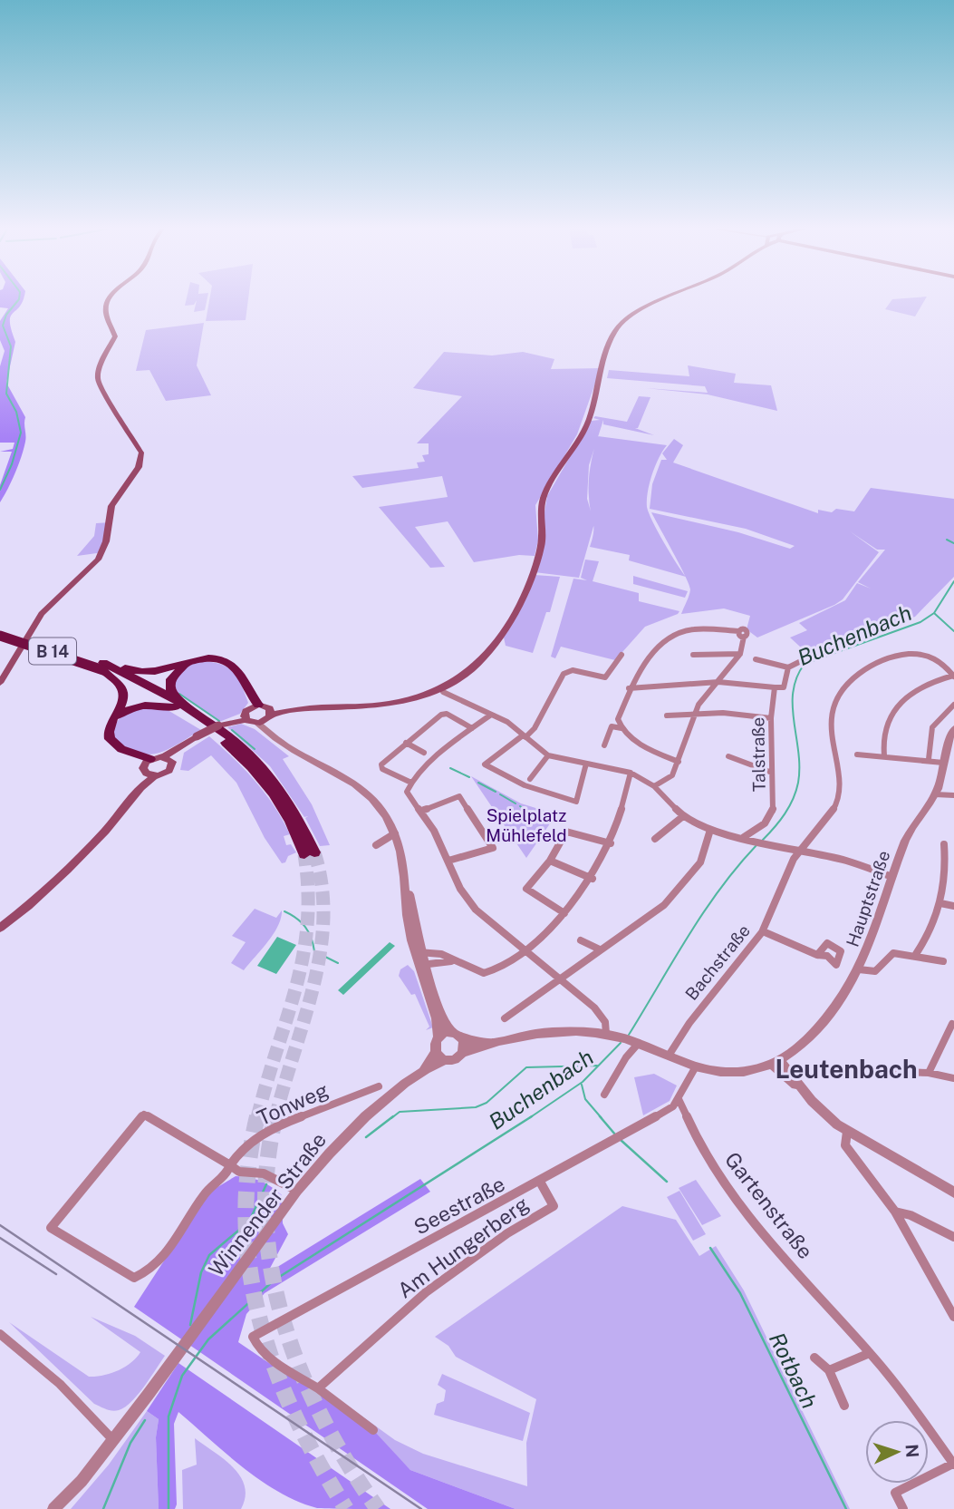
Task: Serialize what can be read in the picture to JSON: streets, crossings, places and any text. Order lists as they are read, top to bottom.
{
  "streets": {
    "highway": ["B 14"],
    "street": [
      "Talstraße",
      "Hauptstraße",
      "Bachstraße",
      "Tonweg",
      "Winnender Straße",
      "Seestraße",
      "Gartenstraße",
      "Am Hungerberg"
    ]
  },
  "crossings": [
    ["Seestraße", "Gartenstraße"],
    ["Seestraße", "Am Hungerberg"]
  ],
  "districts": ["Leutenbach"],
  "water": ["Buchenbach", "Rotbach"],
  "parks": ["Spielplatz Mühlefeld"],
  "north": "right"
}
